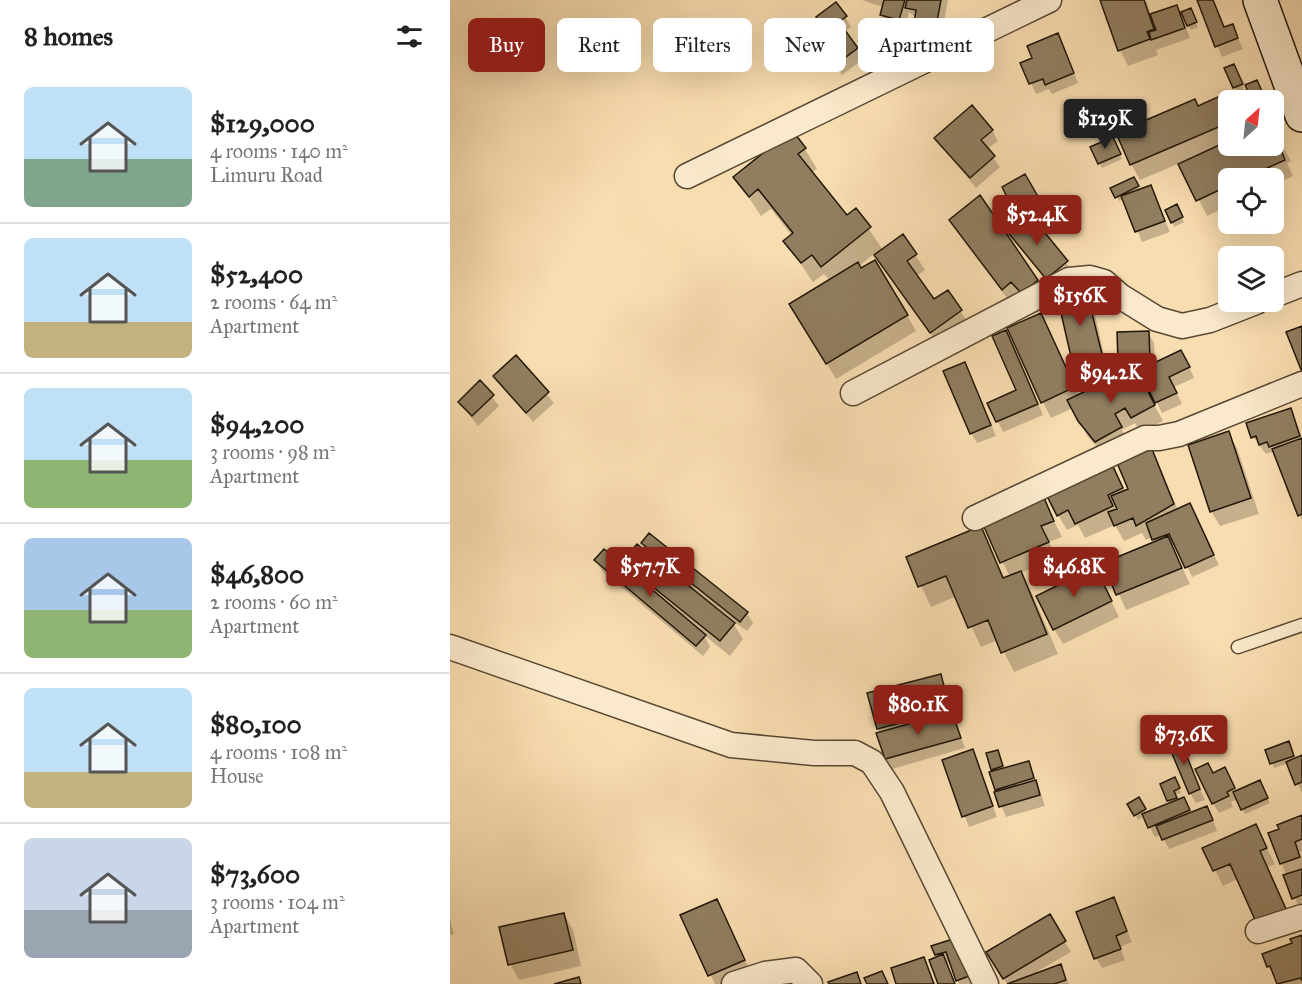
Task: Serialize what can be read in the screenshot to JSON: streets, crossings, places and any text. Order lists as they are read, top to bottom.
{
  "north": "top right",
  "page": {
    "heading": "8 homes",
    "chip": [
      "Buy",
      "Rent",
      "Filters",
      "New",
      "Apartment"
    ],
    "list": [
      {
        "name": "$129,000",
        "note": "4 rooms · 140 m² · Limuru Road"
      },
      {
        "name": "$52,400",
        "note": "2 rooms · 64 m² · Apartment"
      },
      {
        "name": "$94,200",
        "note": "3 rooms · 98 m² · Apartment"
      },
      {
        "name": "$46,800",
        "note": "2 rooms · 60 m² · Apartment"
      },
      {
        "name": "$80,100",
        "note": "4 rooms · 108 m² · House"
      },
      {
        "name": "$73,600",
        "note": "3 rooms · 104 m² · Apartment"
      }
    ],
    "price": [
      "$129K",
      "$52.4K",
      "$156K",
      "$94.2K",
      "$57.7K",
      "$46.8K",
      "$80.1K",
      "$73.6K"
    ]
  }
}
